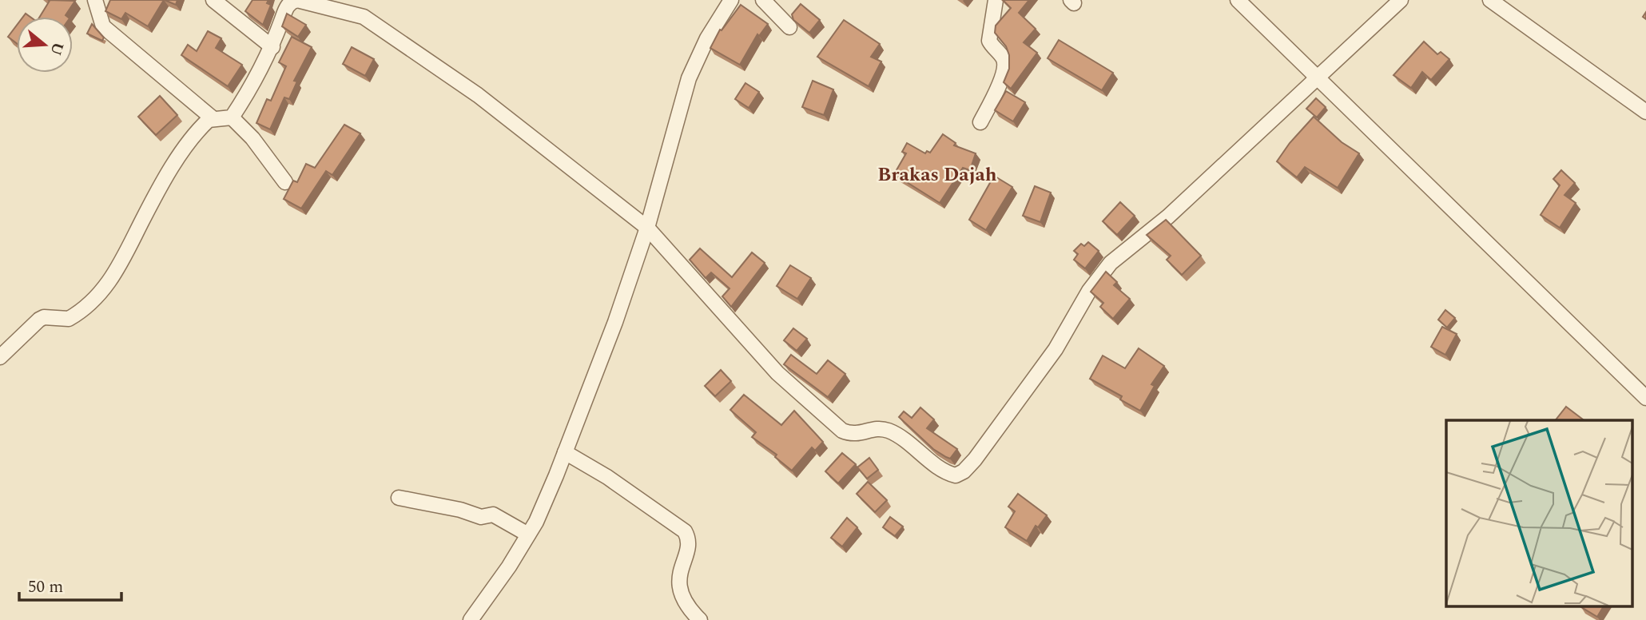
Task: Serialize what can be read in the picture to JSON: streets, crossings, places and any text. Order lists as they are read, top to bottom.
{
  "districts": ["Brakas Dajah"],
  "scale_bar": "50 m",
  "north": "right"
}
